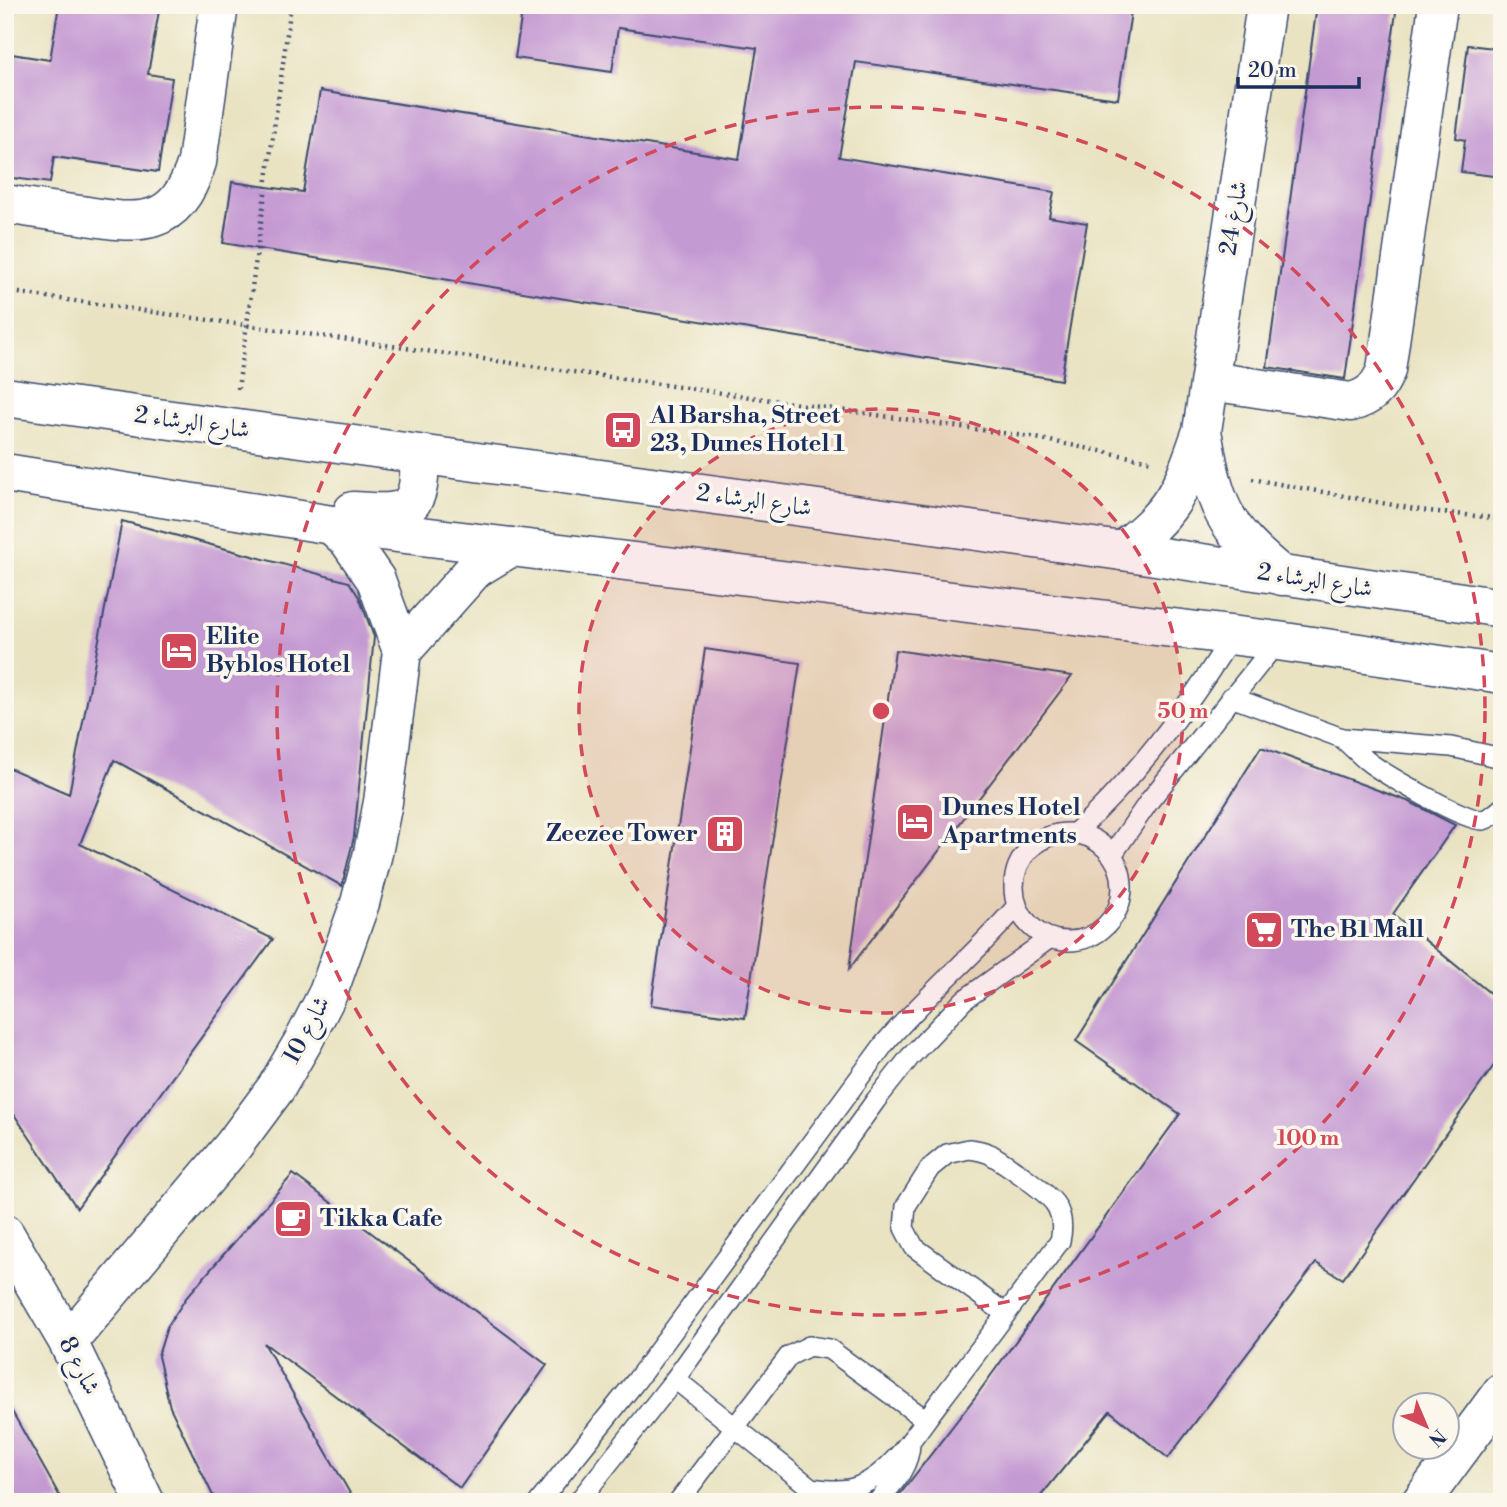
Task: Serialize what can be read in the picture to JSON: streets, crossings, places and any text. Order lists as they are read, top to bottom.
{
  "streets": {
    "street": [
      "شارع 24",
      "شارع البرشاء 2",
      "شارع 10",
      "شارع 8"
    ]
  },
  "crossings": [
    ["شارع 24", "شارع البرشاء 2"],
    ["شارع 10", "شارع 8"]
  ],
  "places": {
    "bus stop": ["Al Barsha, Street 23, Dunes Hotel 1"],
    "hotel": ["Elite Byblos Hotel", "Dunes Hotel Apartments"],
    "building": ["Zeezee Tower"],
    "supermarket": ["The B1 Mall"],
    "cafe": ["Tikka Cafe"]
  },
  "scale_bar": "20 m",
  "north": "bottom right",
  "rings": ["50 m", "100 m"]
}
